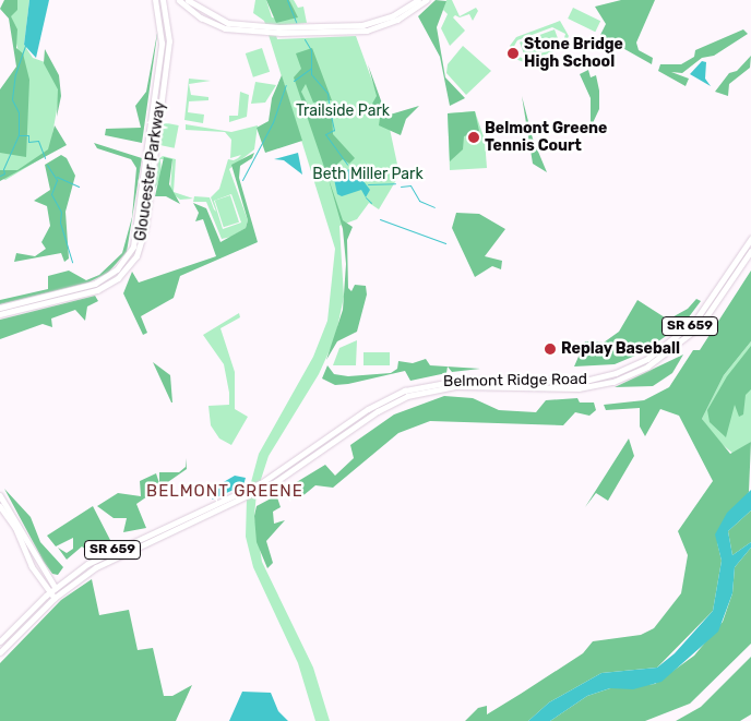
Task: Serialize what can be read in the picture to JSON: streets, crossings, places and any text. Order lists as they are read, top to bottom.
{
  "streets": {
    "main road": ["Gloucester Parkway", "SR 659", "Belmont Ridge Road"]
  },
  "districts": ["BELMONT GREENE"],
  "parks": ["Trailside Park", "Beth Miller Park"],
  "places": ["Stone Bridge High School", "Belmont Greene Tennis Court", "Replay Baseball"]
}
